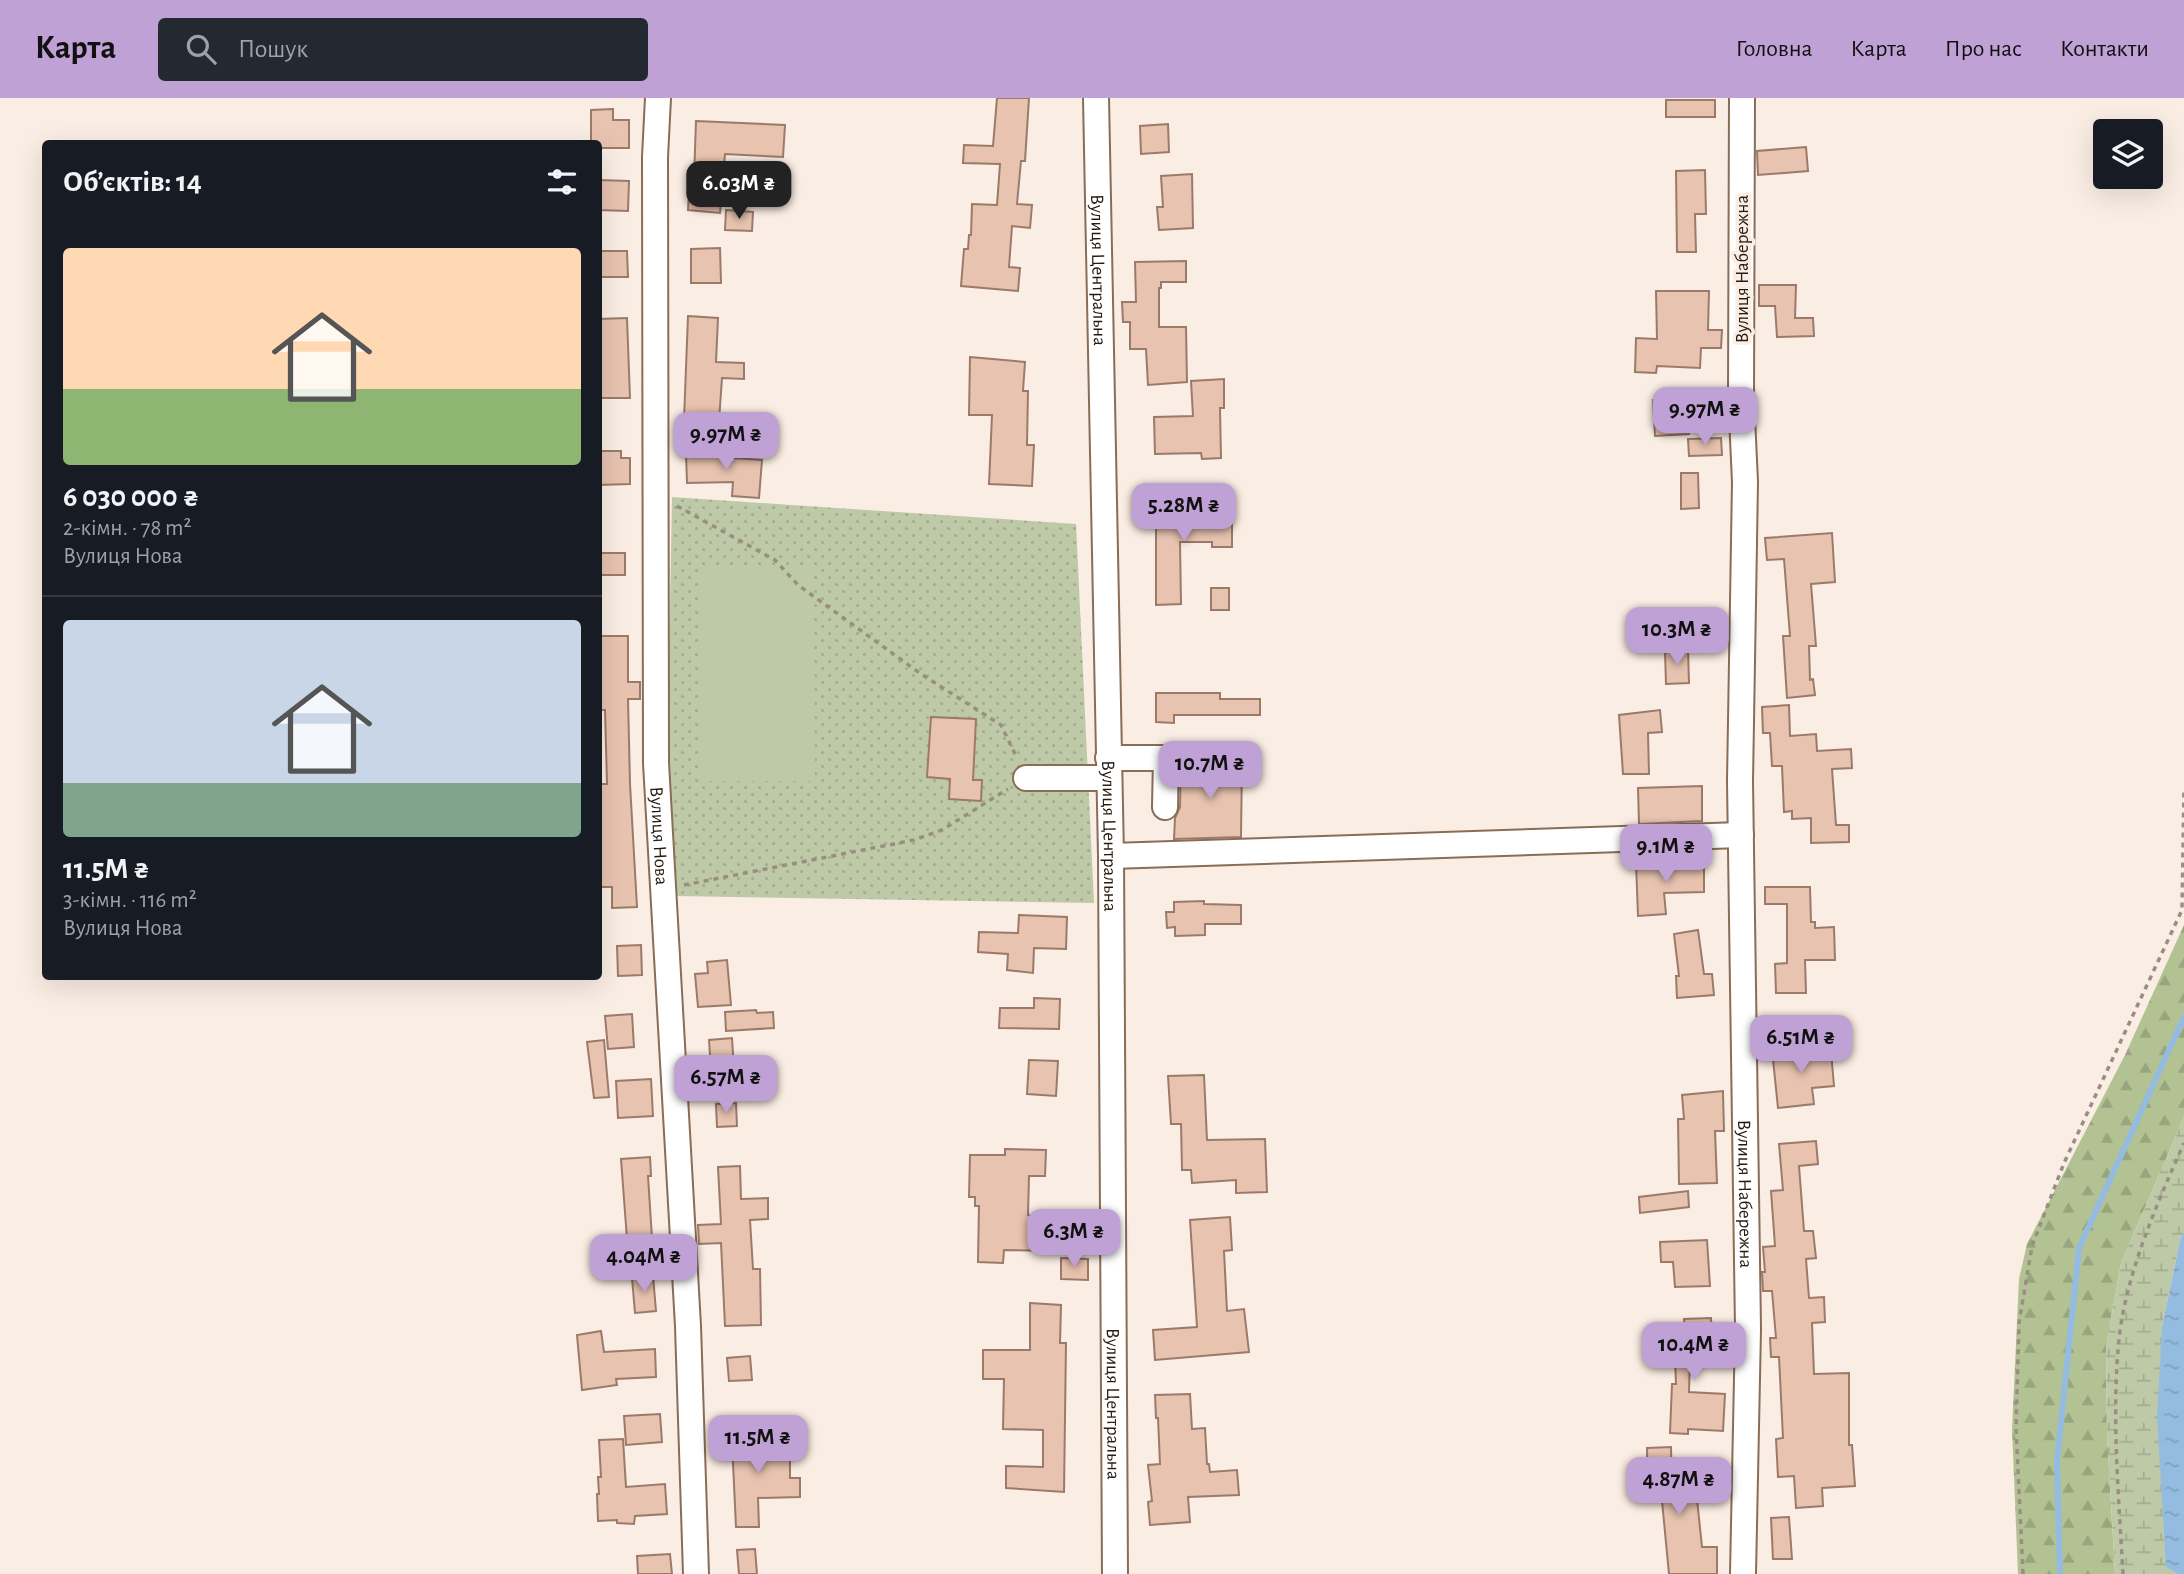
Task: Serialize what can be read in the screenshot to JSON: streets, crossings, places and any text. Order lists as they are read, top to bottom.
{
  "streets": {
    "street": ["Вулиця Центральна", "Вулиця Набережна", "Вулиця Нова"]
  },
  "page": {
    "header": "Карта",
    "search": "Пошук",
    "nav": [
      "Головна",
      "Карта",
      "Про нас",
      "Контакти"
    ],
    "heading": "Об’єктів: 14",
    "price": [
      "6.03M ₴",
      "9.97M ₴",
      "9.97M ₴",
      "5.28M ₴",
      "10.3M ₴",
      "10.7M ₴",
      "9.1M ₴",
      "6.51M ₴",
      "6.57M ₴",
      "6.3M ₴",
      "4.04M ₴",
      "10.4M ₴",
      "11.5M ₴",
      "4.87M ₴"
    ],
    "list": [
      {
        "name": "6 030 000 ₴",
        "note": "2-кімн. · 78 m² · Вулиця Нова"
      },
      {
        "name": "11.5M ₴",
        "note": "3-кімн. · 116 m² · Вулиця Нова"
      }
    ]
  }
}
